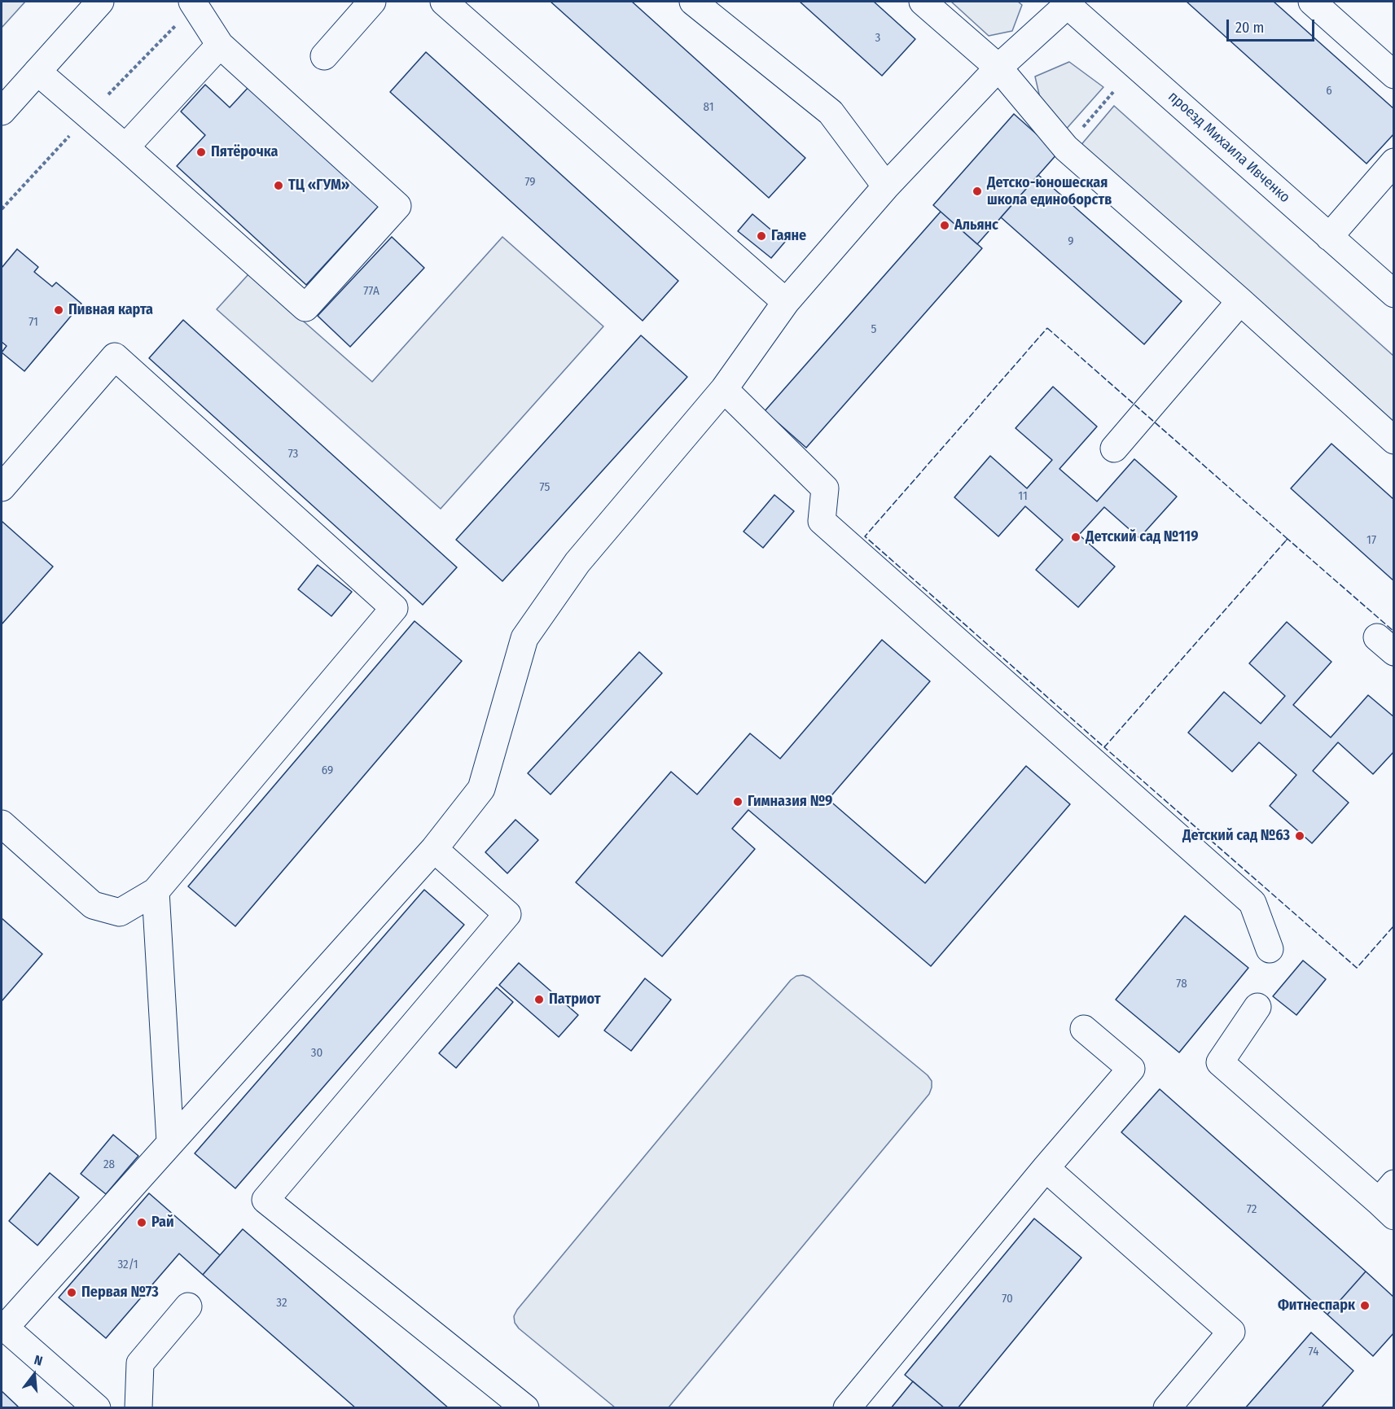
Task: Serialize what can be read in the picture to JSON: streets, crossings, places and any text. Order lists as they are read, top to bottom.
{
  "streets": {
    "street": ["проезд Михаила Ивченко"]
  },
  "places": [
    "Пятёрочка",
    "ТЦ «ГУМ»",
    "Детско-юношеская школа единоборств",
    "Альянс",
    "Гаяне",
    "Пивная карта",
    "Детский сад №119",
    "Гимназия №9",
    "Детский сад №63",
    "Патриот",
    "Рай",
    "Первая №73",
    "Фитнеспарк"
  ],
  "house_numbers": [
    "3",
    "6",
    "81",
    "79",
    "9",
    "77А",
    "71",
    "5",
    "73",
    "75",
    "11",
    "17",
    "69",
    "78",
    "30",
    "28",
    "72",
    "32/1",
    "70",
    "32",
    "74"
  ],
  "scale_bar": "20 m",
  "north": "top"
}
